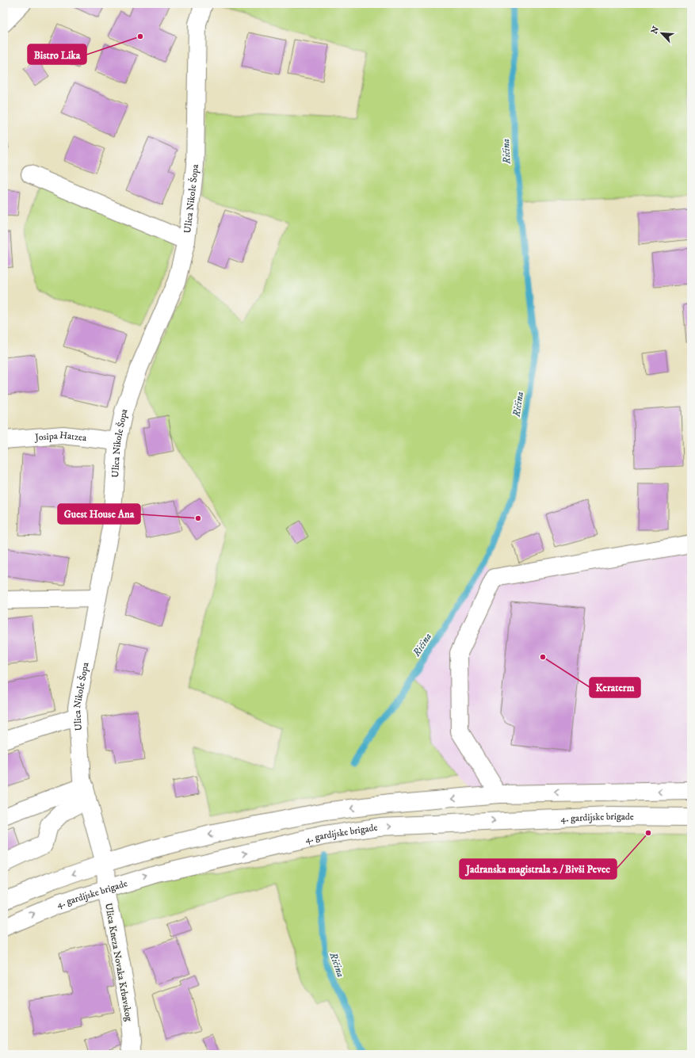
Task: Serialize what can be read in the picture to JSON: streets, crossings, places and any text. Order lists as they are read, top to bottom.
{
  "streets": {
    "main road": [
      "Ulica Nikole Šopa",
      "Josipa Hatzea",
      "4. gardijske brigade",
      "Ulica Kneza Novaka Krbavskog"
    ]
  },
  "crossings": [
    ["Ulica Nikole Šopa", "Josipa Hatzea"],
    ["Ulica Nikole Šopa", "4. gardijske brigade"],
    ["Ulica Nikole Šopa", "Ulica Kneza Novaka Krbavskog"],
    ["4. gardijske brigade", "Ulica Kneza Novaka Krbavskog"]
  ],
  "water": ["Ričina"],
  "places": [
    "Bistro Lika",
    "Guest House Ana",
    "Keraterm",
    "Jadranska magistrala 2 / Bivši Pevec"
  ],
  "north": "top left"
}
